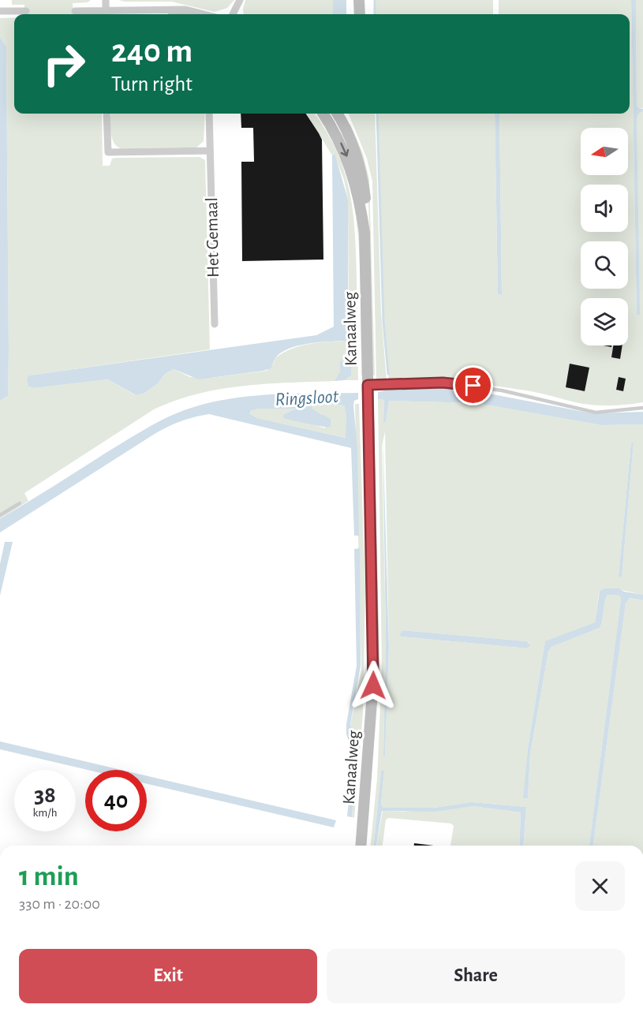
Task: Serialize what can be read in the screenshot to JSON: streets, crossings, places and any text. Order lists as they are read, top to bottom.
{
  "streets": {
    "street": ["Het Gemaal", "Kanaalweg"]
  },
  "water": ["Ringsloot"],
  "north": "left",
  "page": {
    "turn": ["240 m", "Turn right"],
    "speed": "38 km/h",
    "limit": "40",
    "heading": ["1 min", "330 m · 20:00"],
    "buttons": ["Exit", "Share"]
  }
}
